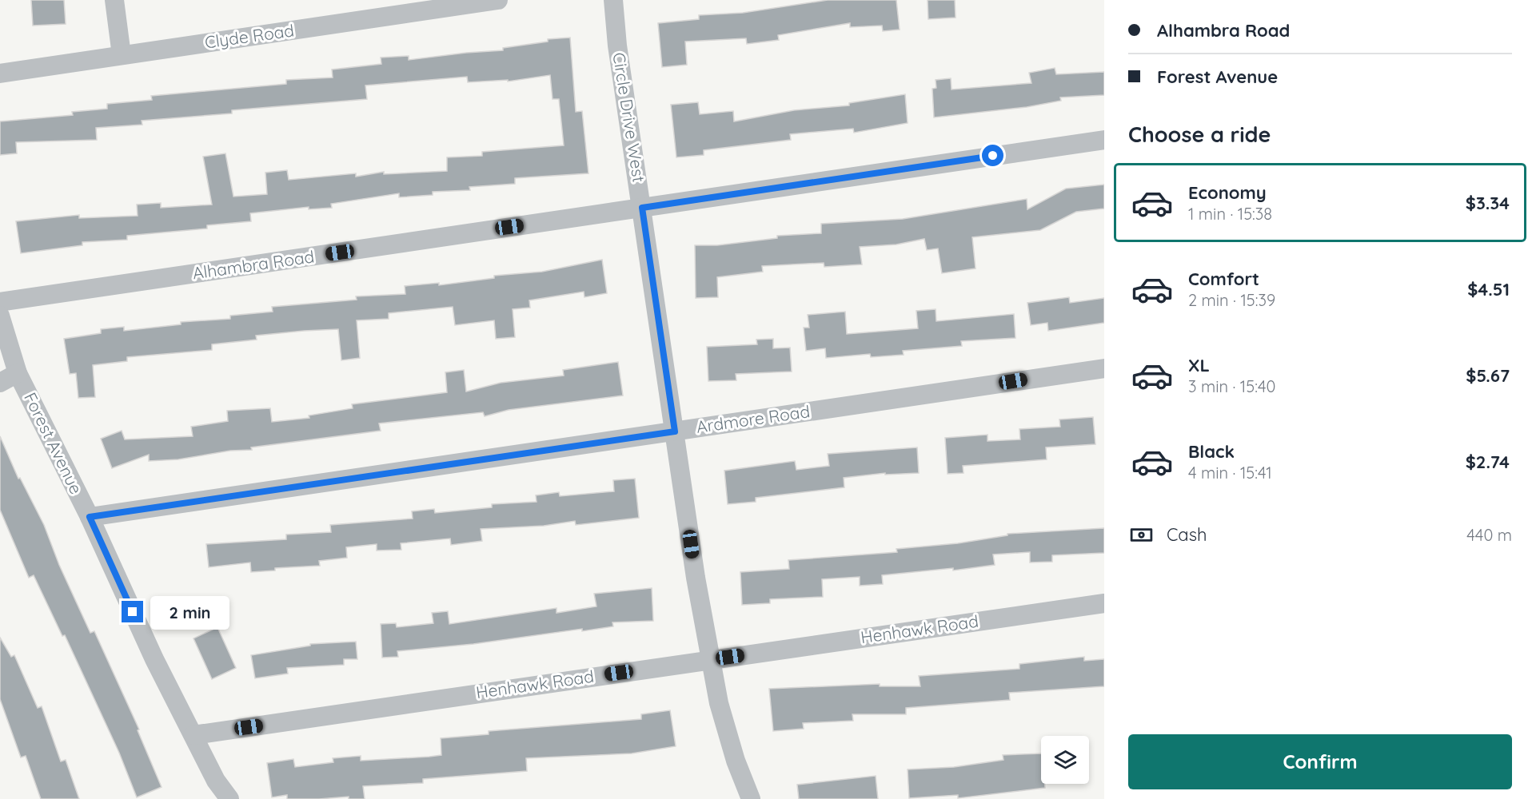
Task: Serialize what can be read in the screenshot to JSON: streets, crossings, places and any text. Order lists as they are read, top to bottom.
{
  "streets": {
    "street": [
      "Clyde Road",
      "Circle Drive West",
      "Alhambra Road",
      "Ardmore Road",
      "Forest Avenue",
      "Henhawk Road"
    ]
  },
  "crossings": [
    ["Circle Drive West", "Alhambra Road"],
    ["Circle Drive West", "Ardmore Road"],
    ["Circle Drive West", "Henhawk Road"],
    ["Ardmore Road", "Forest Avenue"],
    ["Forest Avenue", "Henhawk Road"]
  ],
  "page": {
    "banner": ["Alhambra Road", "Forest Avenue"],
    "heading": "Choose a ride",
    "list": [
      {
        "name": "Economy",
        "note": "1 min · 15:38",
        "value": "$3.34"
      },
      {
        "name": "Comfort",
        "note": "2 min · 15:39",
        "value": "$4.51"
      },
      {
        "name": "XL",
        "note": "3 min · 15:40",
        "value": "$5.67"
      },
      {
        "name": "Black",
        "note": "4 min · 15:41",
        "value": "$2.74"
      }
    ],
    "pay": ["Cash", "440 m"],
    "bubble": "2 min",
    "buttons": "Confirm"
  }
}
